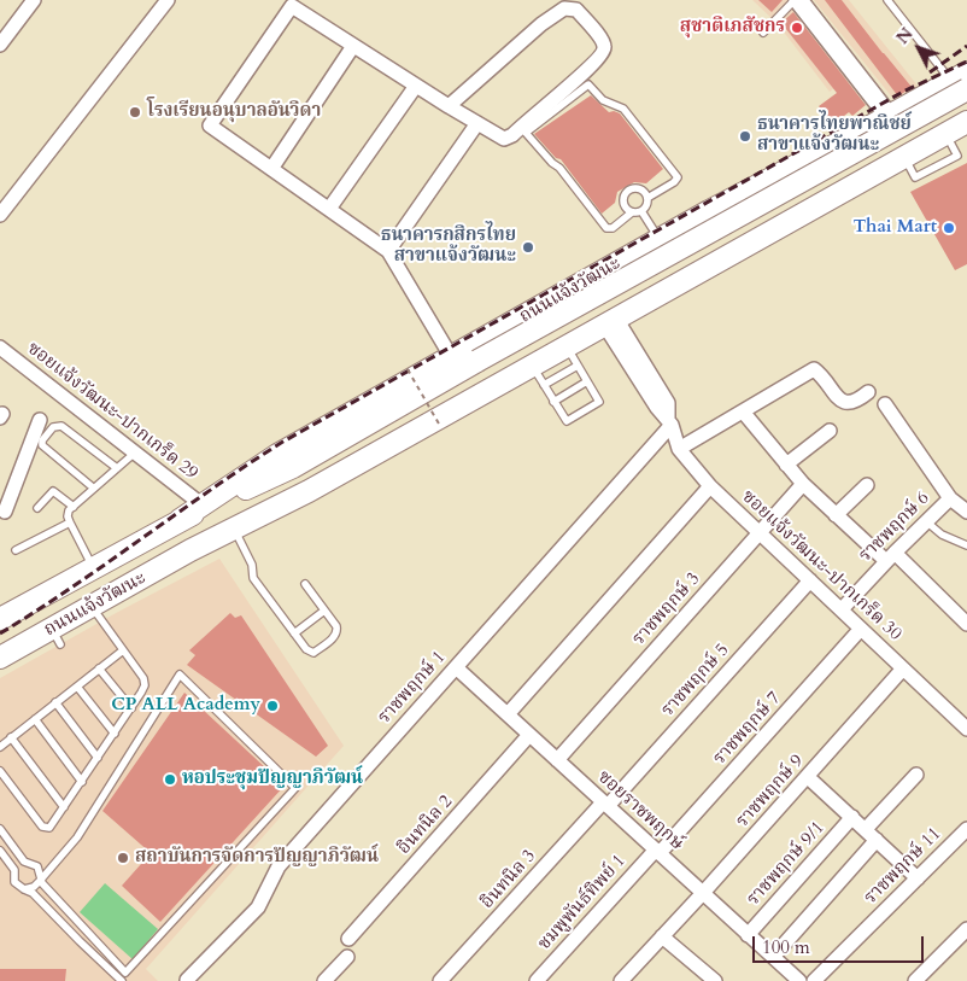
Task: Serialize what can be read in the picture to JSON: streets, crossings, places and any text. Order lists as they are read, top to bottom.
{
  "streets": {
    "main road": ["ถนนแจ้งวัฒนะ"],
    "street": [
      "ซอยแจ้งวัฒนะ-ปากเกร็ด 29",
      "ราชพฤกษ์ 6",
      "ซอยแจ้งวัฒนะ-ปากเกร็ด 30",
      "ราชพฤกษ์ 3",
      "ราชพฤกษ์ 5",
      "ราชพฤกษ์ 1",
      "ราชพฤกษ์ 7",
      "ราชพฤกษ์ 9",
      "ซอยราชพฤกษ์",
      "อินทนิล 2",
      "ราชพฤกษ์ 9/1",
      "ราชพฤกษ์ 11",
      "อินทนิล 3",
      "ชมพูพันธ์ทิพย์ 1"
    ]
  },
  "crossings": [
    ["ถนนแจ้งวัฒนะ", "ซอยแจ้งวัฒนะ-ปากเกร็ด 29"],
    ["ถนนแจ้งวัฒนะ", "ซอยแจ้งวัฒนะ-ปากเกร็ด 30"],
    ["ราชพฤกษ์ 6", "ซอยแจ้งวัฒนะ-ปากเกร็ด 30"],
    ["ซอยแจ้งวัฒนะ-ปากเกร็ด 30", "ราชพฤกษ์ 3"],
    ["ซอยแจ้งวัฒนะ-ปากเกร็ด 30", "ราชพฤกษ์ 5"],
    ["ซอยแจ้งวัฒนะ-ปากเกร็ด 30", "ราชพฤกษ์ 1"],
    ["ซอยแจ้งวัฒนะ-ปากเกร็ด 30", "ราชพฤกษ์ 7"],
    ["ซอยแจ้งวัฒนะ-ปากเกร็ด 30", "ราชพฤกษ์ 9"],
    ["ราชพฤกษ์ 3", "ซอยราชพฤกษ์"],
    ["ราชพฤกษ์ 5", "ซอยราชพฤกษ์"],
    ["ราชพฤกษ์ 5", "อินทนิล 3"],
    ["ราชพฤกษ์ 1", "ซอยราชพฤกษ์"],
    ["ราชพฤกษ์ 7", "ซอยราชพฤกษ์"],
    ["ราชพฤกษ์ 7", "ชมพูพันธ์ทิพย์ 1"],
    ["ราชพฤกษ์ 9", "ซอยราชพฤกษ์"],
    ["ราชพฤกษ์ 9", "ราชพฤกษ์ 9/1"],
    ["ซอยราชพฤกษ์", "อินทนิล 2"],
    ["ซอยราชพฤกษ์", "ราชพฤกษ์ 9/1"],
    ["ซอยราชพฤกษ์", "อินทนิล 3"],
    ["ซอยราชพฤกษ์", "ชมพูพันธ์ทิพย์ 1"],
    ["ราชพฤกษ์ 9/1", "ราชพฤกษ์ 11"]
  ],
  "places": [
    "สุชาติเภสัชกร",
    "โรงเรียนอนุบาลอันวิดา",
    "ธนาคารไทยพาณิชย์ สาขาแจ้งวัฒนะ",
    "Thai Mart",
    "ธนาคารกสิกรไทย สาขาแจ้งวัฒนะ",
    "CP ALL Academy",
    "หอประชุมปัญญาภิวัฒน์",
    "สถาบันการจัดการปัญญาภิวัฒน์"
  ],
  "scale_bar": "100 m",
  "north": "top left"
}
